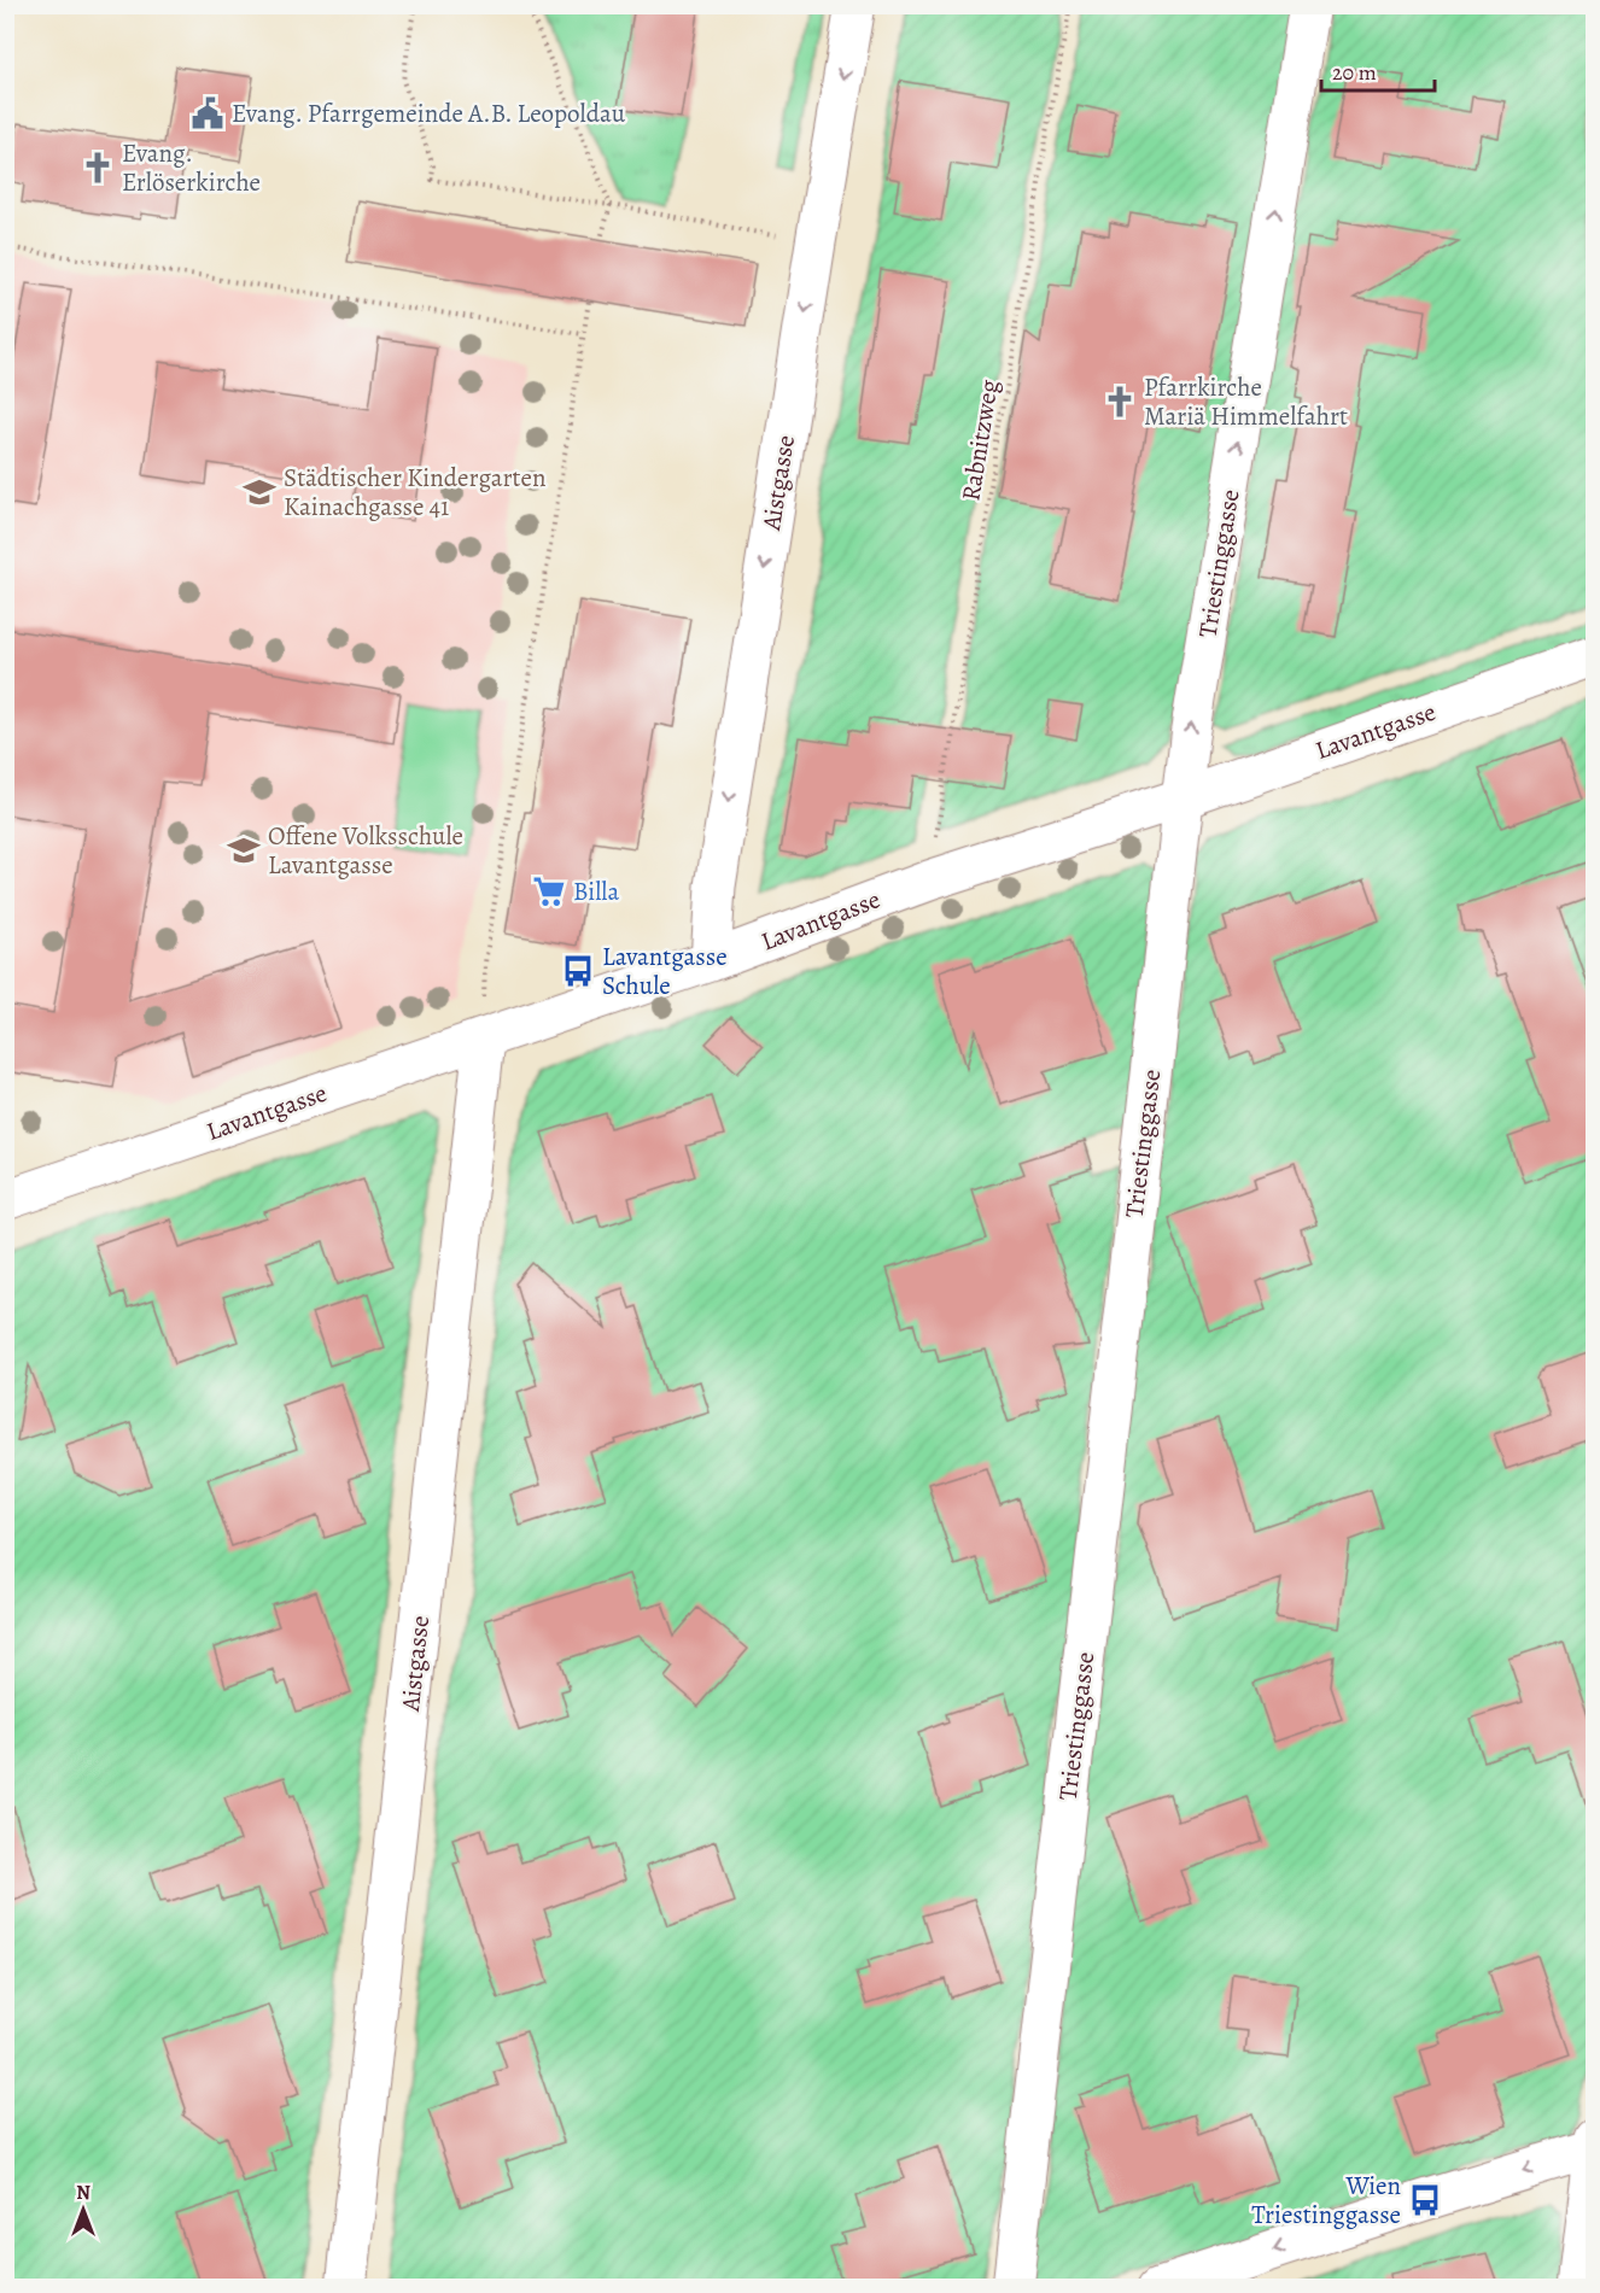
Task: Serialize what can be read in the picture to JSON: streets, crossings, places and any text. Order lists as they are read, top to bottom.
{
  "streets": {
    "street": ["Aistgasse", "Triestinggasse", "Lavantgasse"],
    "path": ["Rabnitzweg"]
  },
  "crossings": [
    ["Rabnitzweg", "Lavantgasse"],
    ["Aistgasse", "Lavantgasse"],
    ["Triestinggasse", "Lavantgasse"]
  ],
  "one_way": ["Aistgasse"],
  "places": {
    "public building": ["Evang. Pfarrgemeinde A.B. Leopoldau"],
    "church": ["Evang. Erlöserkirche", "Pfarrkirche Mariä Himmelfahrt"],
    "school or university": ["Städtischer Kindergarten Kainachgasse 41", "Offene Volksschule Lavantgasse"],
    "supermarket": ["Billa"],
    "bus stop": ["Lavantgasse Schule", "Wien Triestinggasse"]
  },
  "scale_bar": "20 m",
  "north": "top"
}
